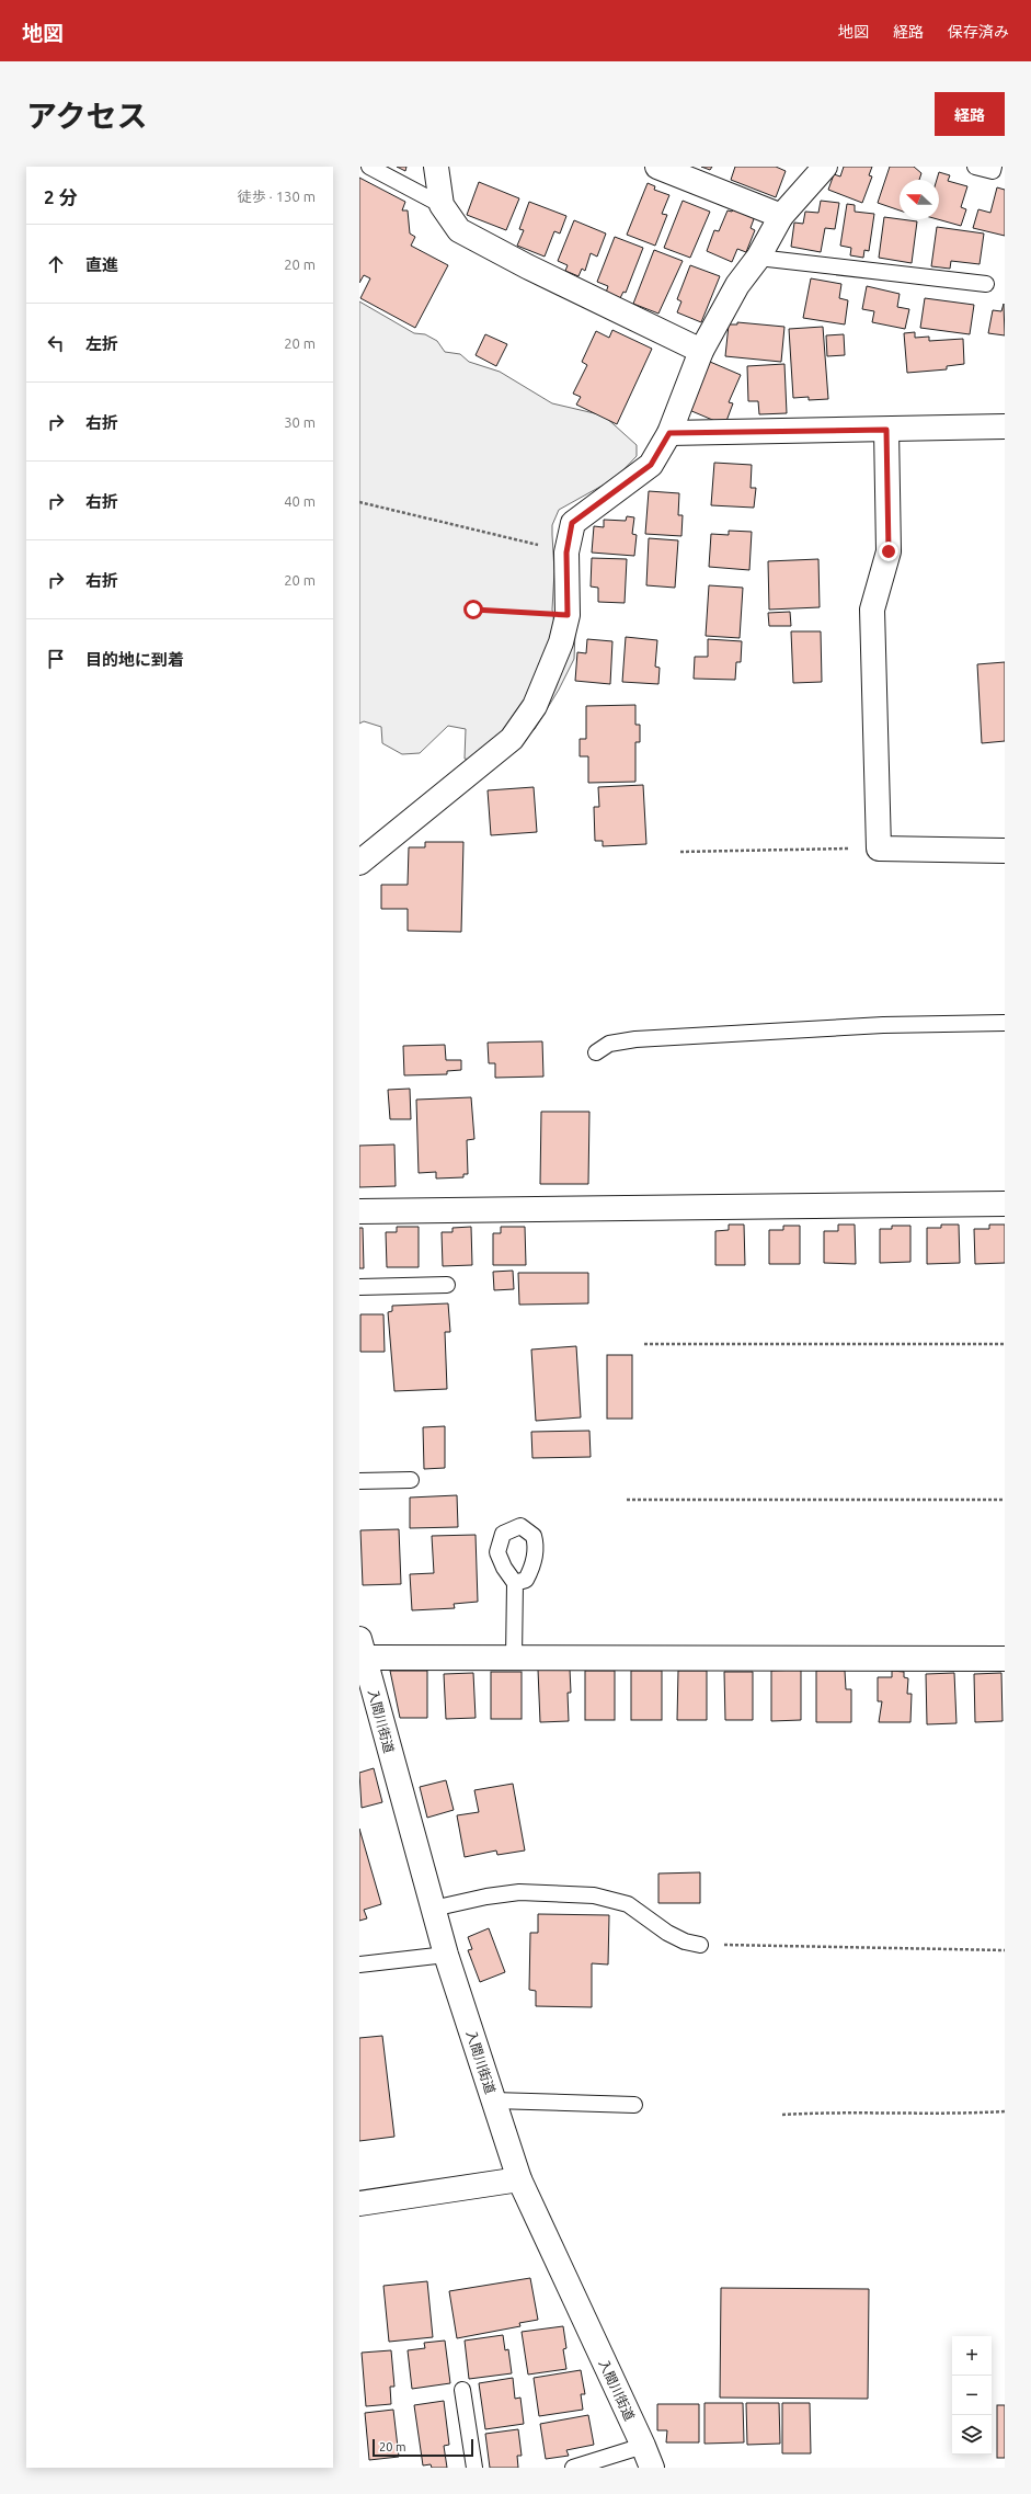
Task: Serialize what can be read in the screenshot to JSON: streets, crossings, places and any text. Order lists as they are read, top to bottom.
{
  "streets": {
    "street": ["入間川街道"]
  },
  "scale_bar": "20 m",
  "north": "left",
  "page": {
    "header": "地図",
    "nav": ["地図", "経路", "保存済み"],
    "title": "アクセス",
    "buttons": "経路",
    "heading": ["2 分", "徒歩 · 130 m"],
    "list": [
      ["直進", "20 m"],
      ["左折", "20 m"],
      ["右折", "30 m"],
      ["右折", "40 m"],
      ["右折", "20 m"],
      "目的地に到着"
    ],
    "map_buttons": ["+", "−"],
    "scale": "20 m"
  }
}
